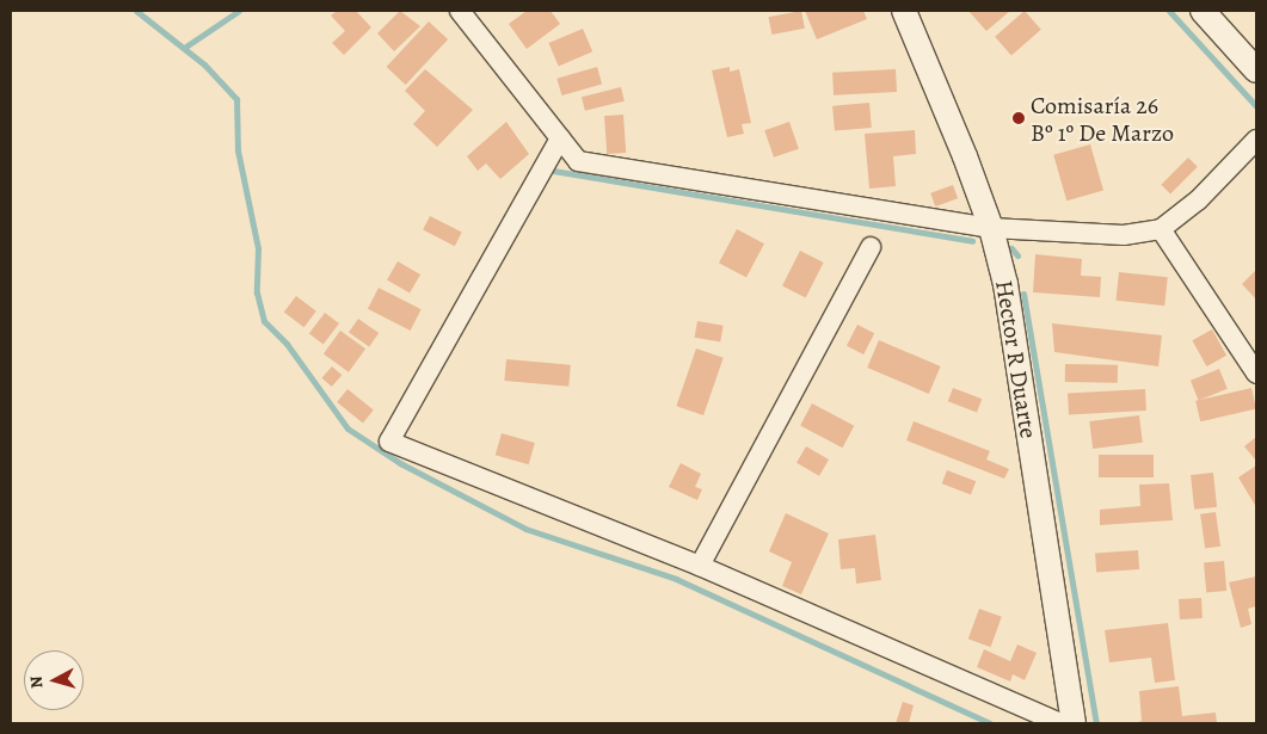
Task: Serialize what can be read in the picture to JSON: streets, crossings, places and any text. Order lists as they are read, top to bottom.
{
  "streets": {
    "street": ["Hector R Duarte"]
  },
  "places": ["Comisaría 26 Bº 1º De Marzo"],
  "north": "left"
}
